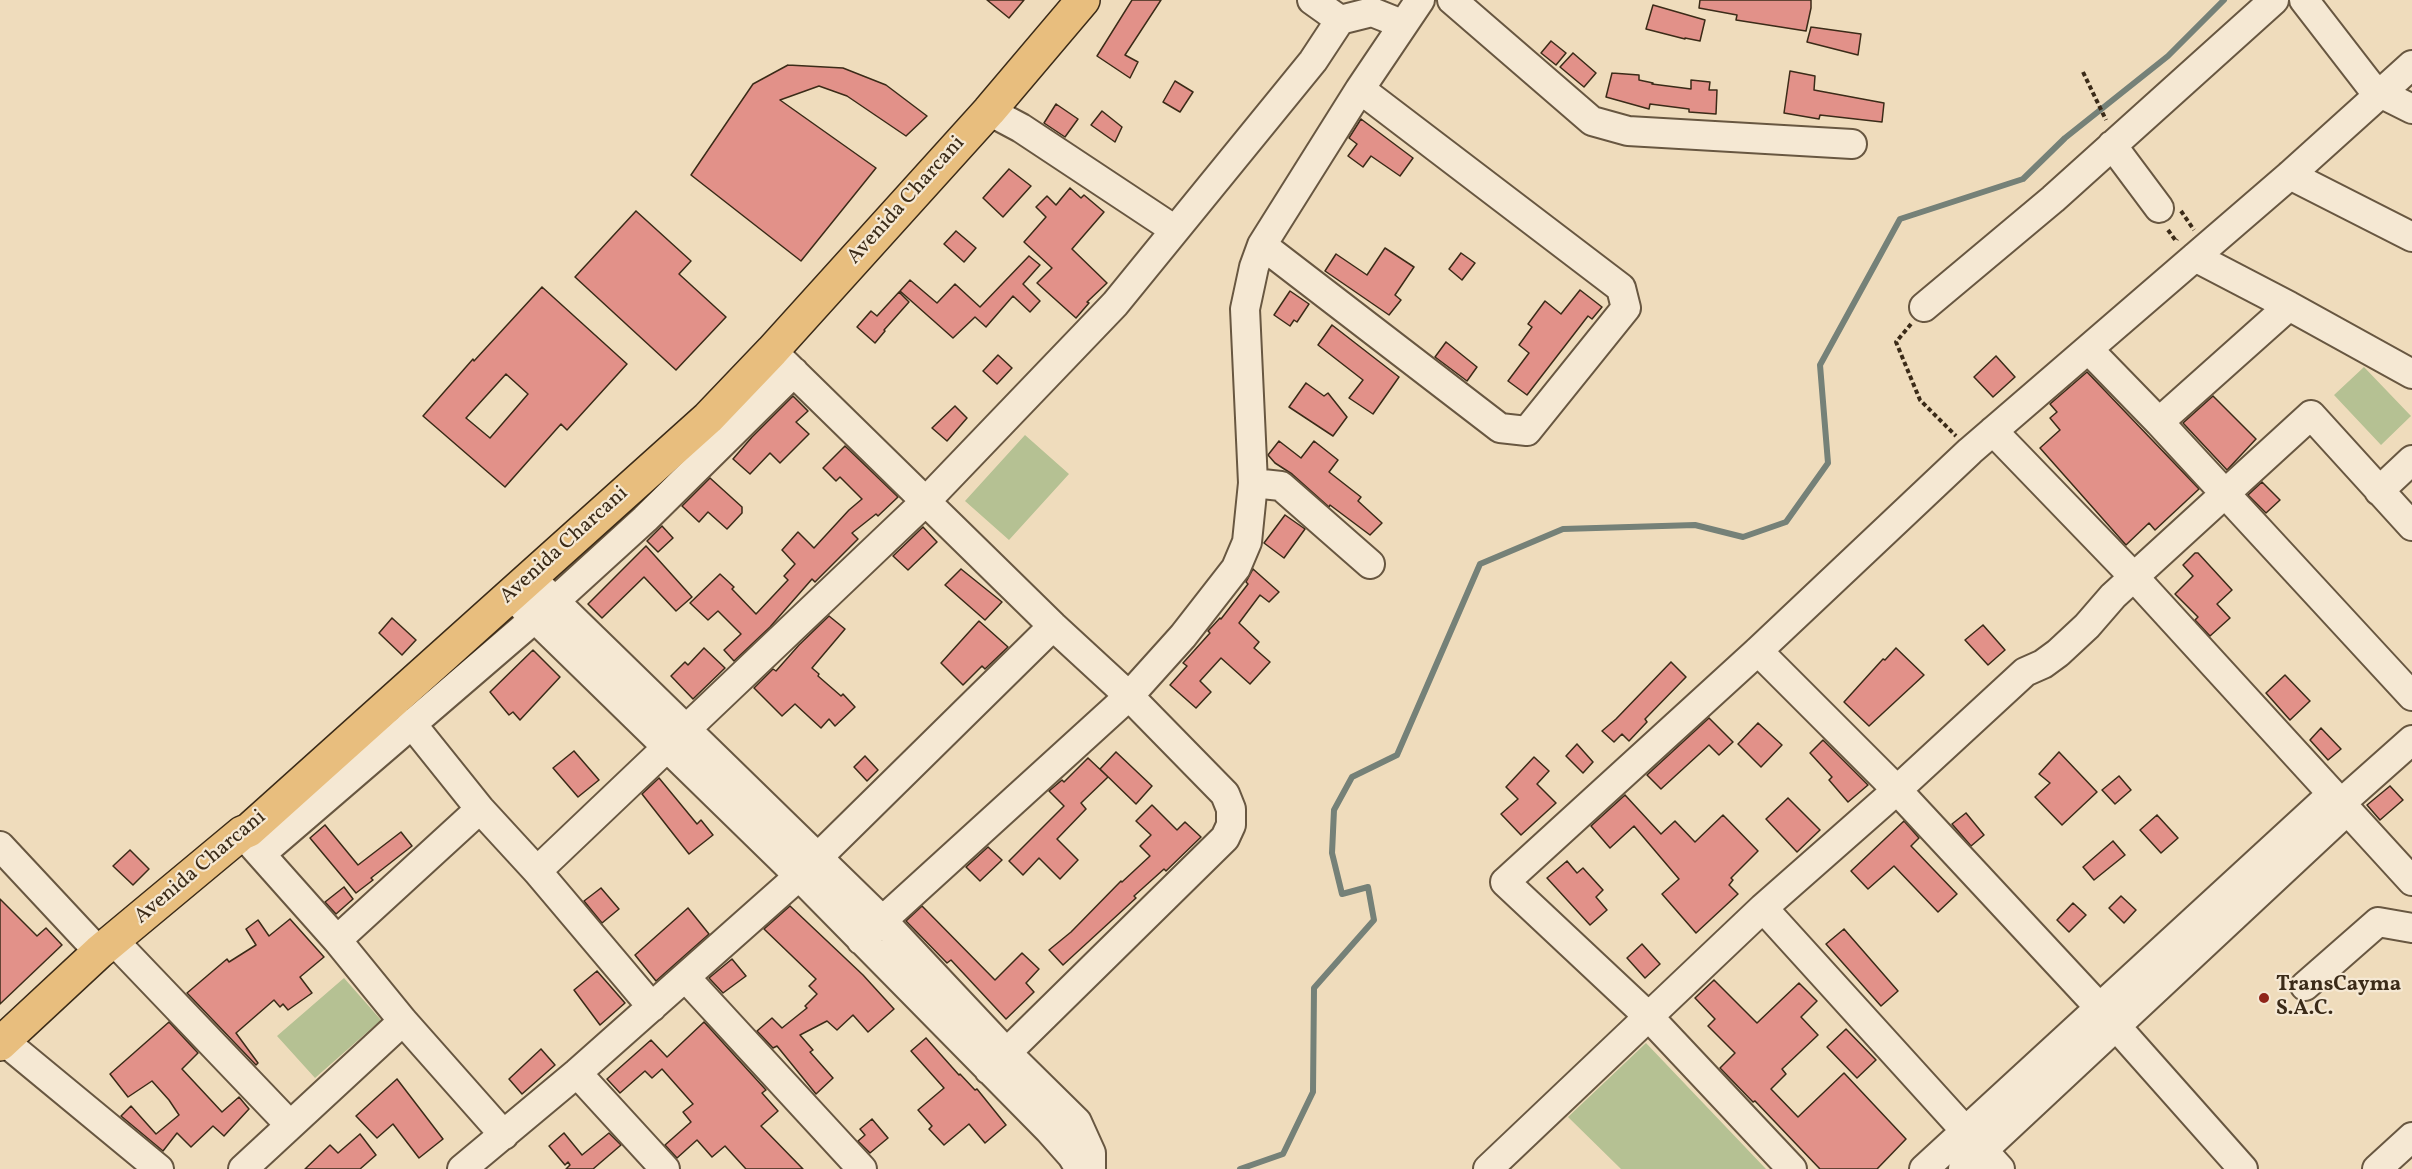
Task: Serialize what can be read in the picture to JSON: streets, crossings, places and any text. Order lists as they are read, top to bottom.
{
  "streets": {
    "main road": ["Avenida Charcani"]
  },
  "places": ["TransCayma S.A.C."]
}
